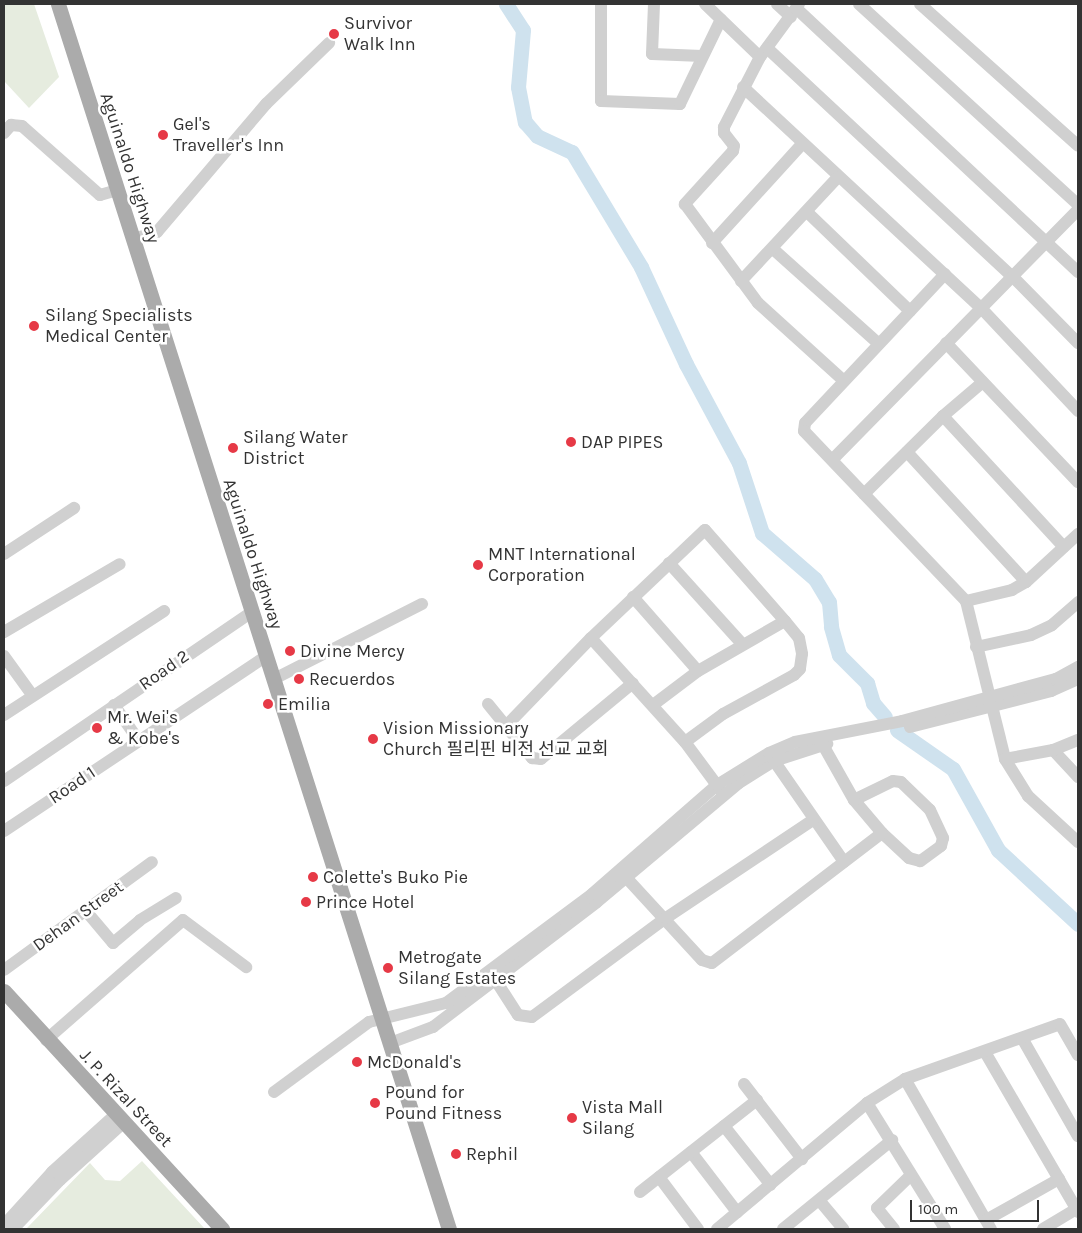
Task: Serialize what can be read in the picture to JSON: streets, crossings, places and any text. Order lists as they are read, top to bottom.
{
  "streets": {
    "main road": ["Aguinaldo Highway", "J. P. Rizal Street"],
    "street": ["Road 2", "Road 1", "Dehan Street"]
  },
  "crossings": [
    ["Aguinaldo Highway", "Road 2"],
    ["Aguinaldo Highway", "Road 1"]
  ],
  "places": [
    "Survivor Walk Inn",
    "Gel's Traveller's Inn",
    "Silang Specialists Medical Center",
    "DAP PIPES",
    "Silang Water District",
    "MNT International Corporation",
    "Divine Mercy",
    "Recuerdos",
    "Emilia",
    "Mr. Wei's & Kobe's",
    "Vision Missionary Church 필리핀 비전 선교 교회",
    "Colette's Buko Pie",
    "Prince Hotel",
    "Metrogate Silang Estates",
    "McDonald's",
    "Pound for Pound Fitness",
    "Vista Mall Silang",
    "Rephil"
  ],
  "scale_bar": "100 m"
}
